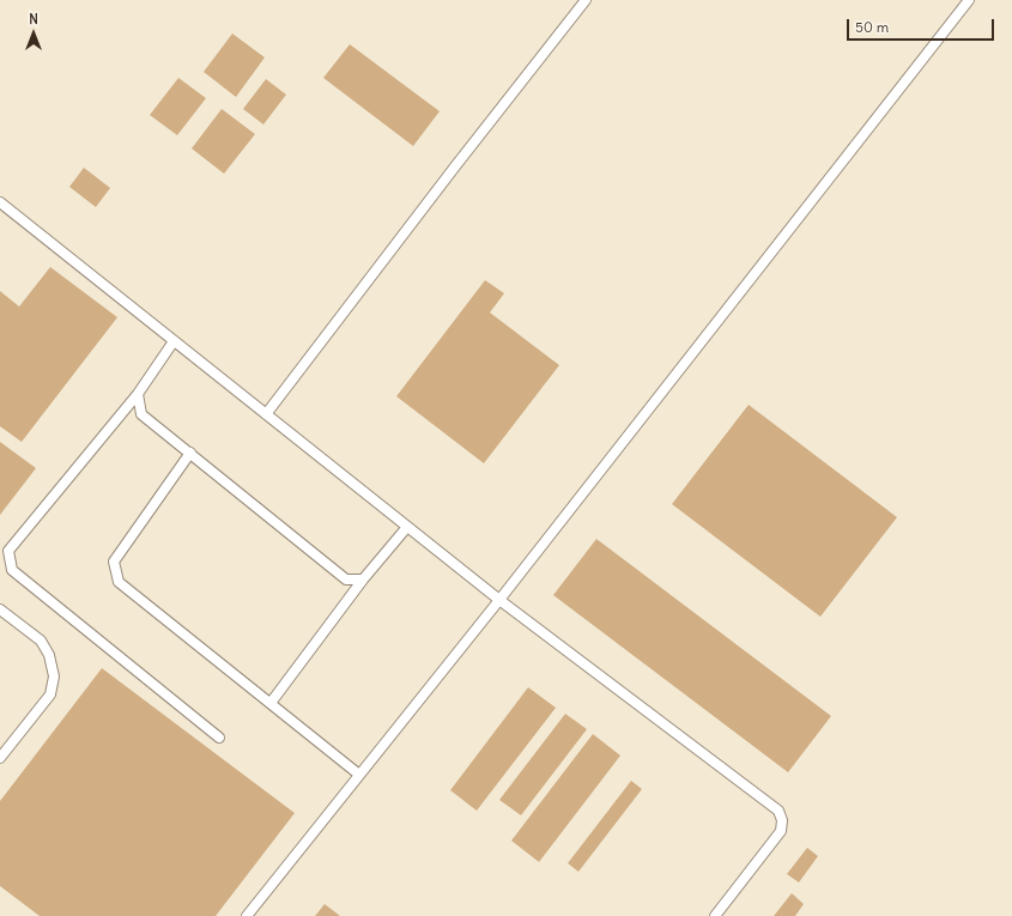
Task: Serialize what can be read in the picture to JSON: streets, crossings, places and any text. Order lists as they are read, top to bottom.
{
  "scale_bar": "50 m",
  "north": "top"
}
